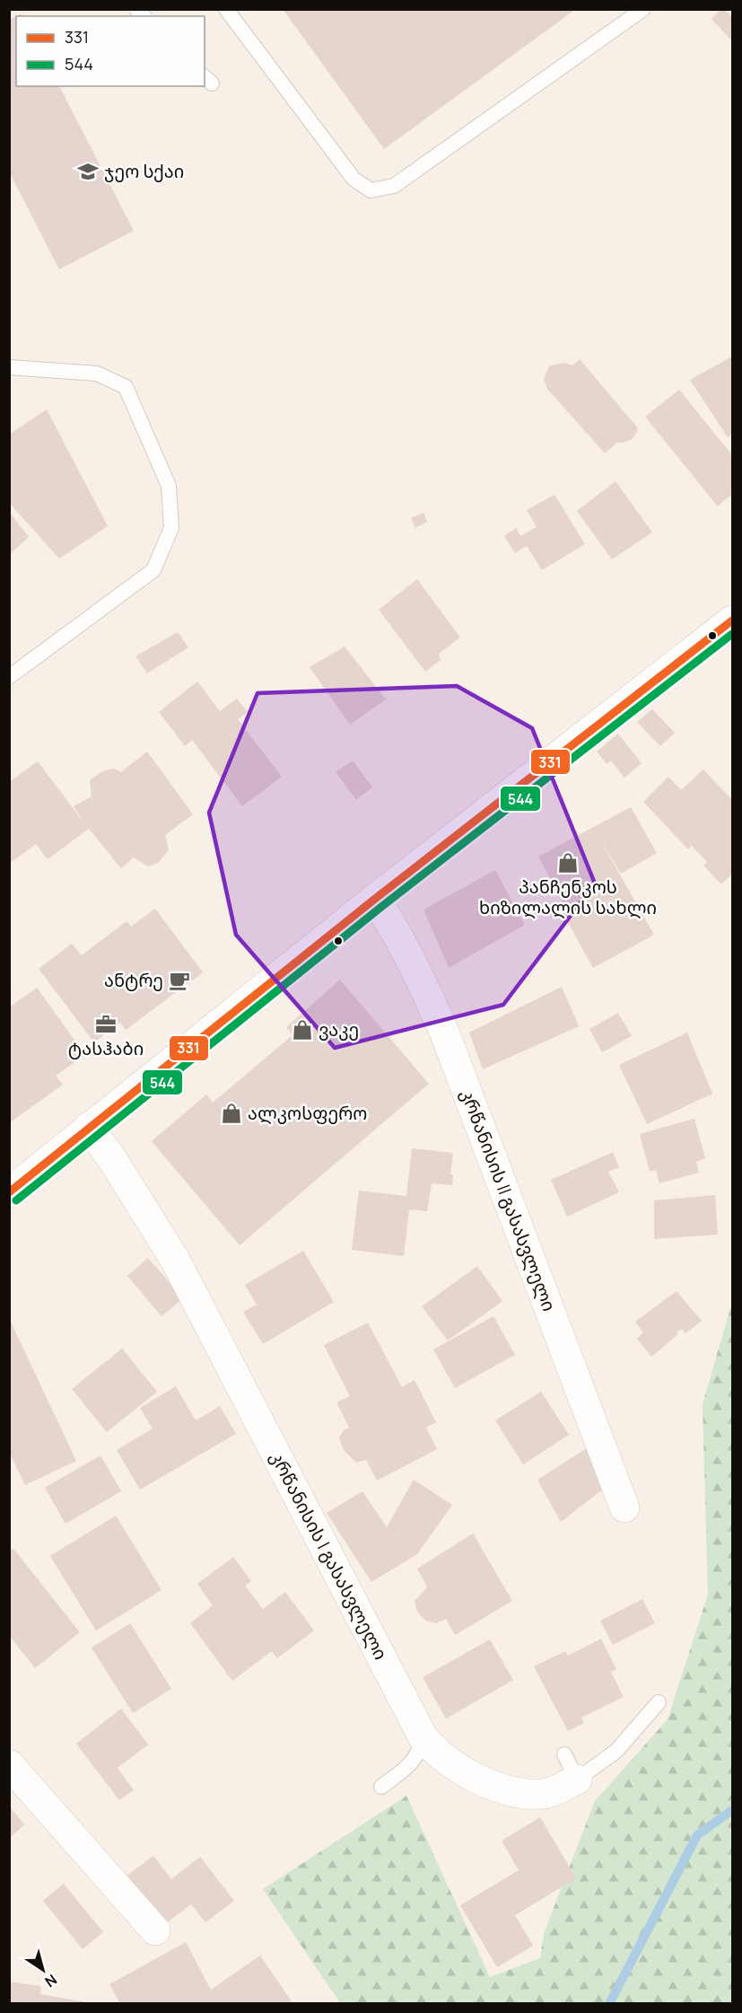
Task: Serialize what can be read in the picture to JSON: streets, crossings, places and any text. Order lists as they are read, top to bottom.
{
  "streets": {
    "street": ["კრწანისის II გასასვლელი", "კრწანისის I გასასვლელი"]
  },
  "places": {
    "school or university": ["ჯეო სქაი"],
    "shop": ["პანჩენკოს ხიზილალის სახლი", "ვაკე", "ალკოსფერო"],
    "cafe": ["ანტრე"],
    "office": ["ტასჰაბი"]
  },
  "lines": ["transit line 331", "transit line 544"],
  "legend": ["331", "544"],
  "north": "bottom right"
}
